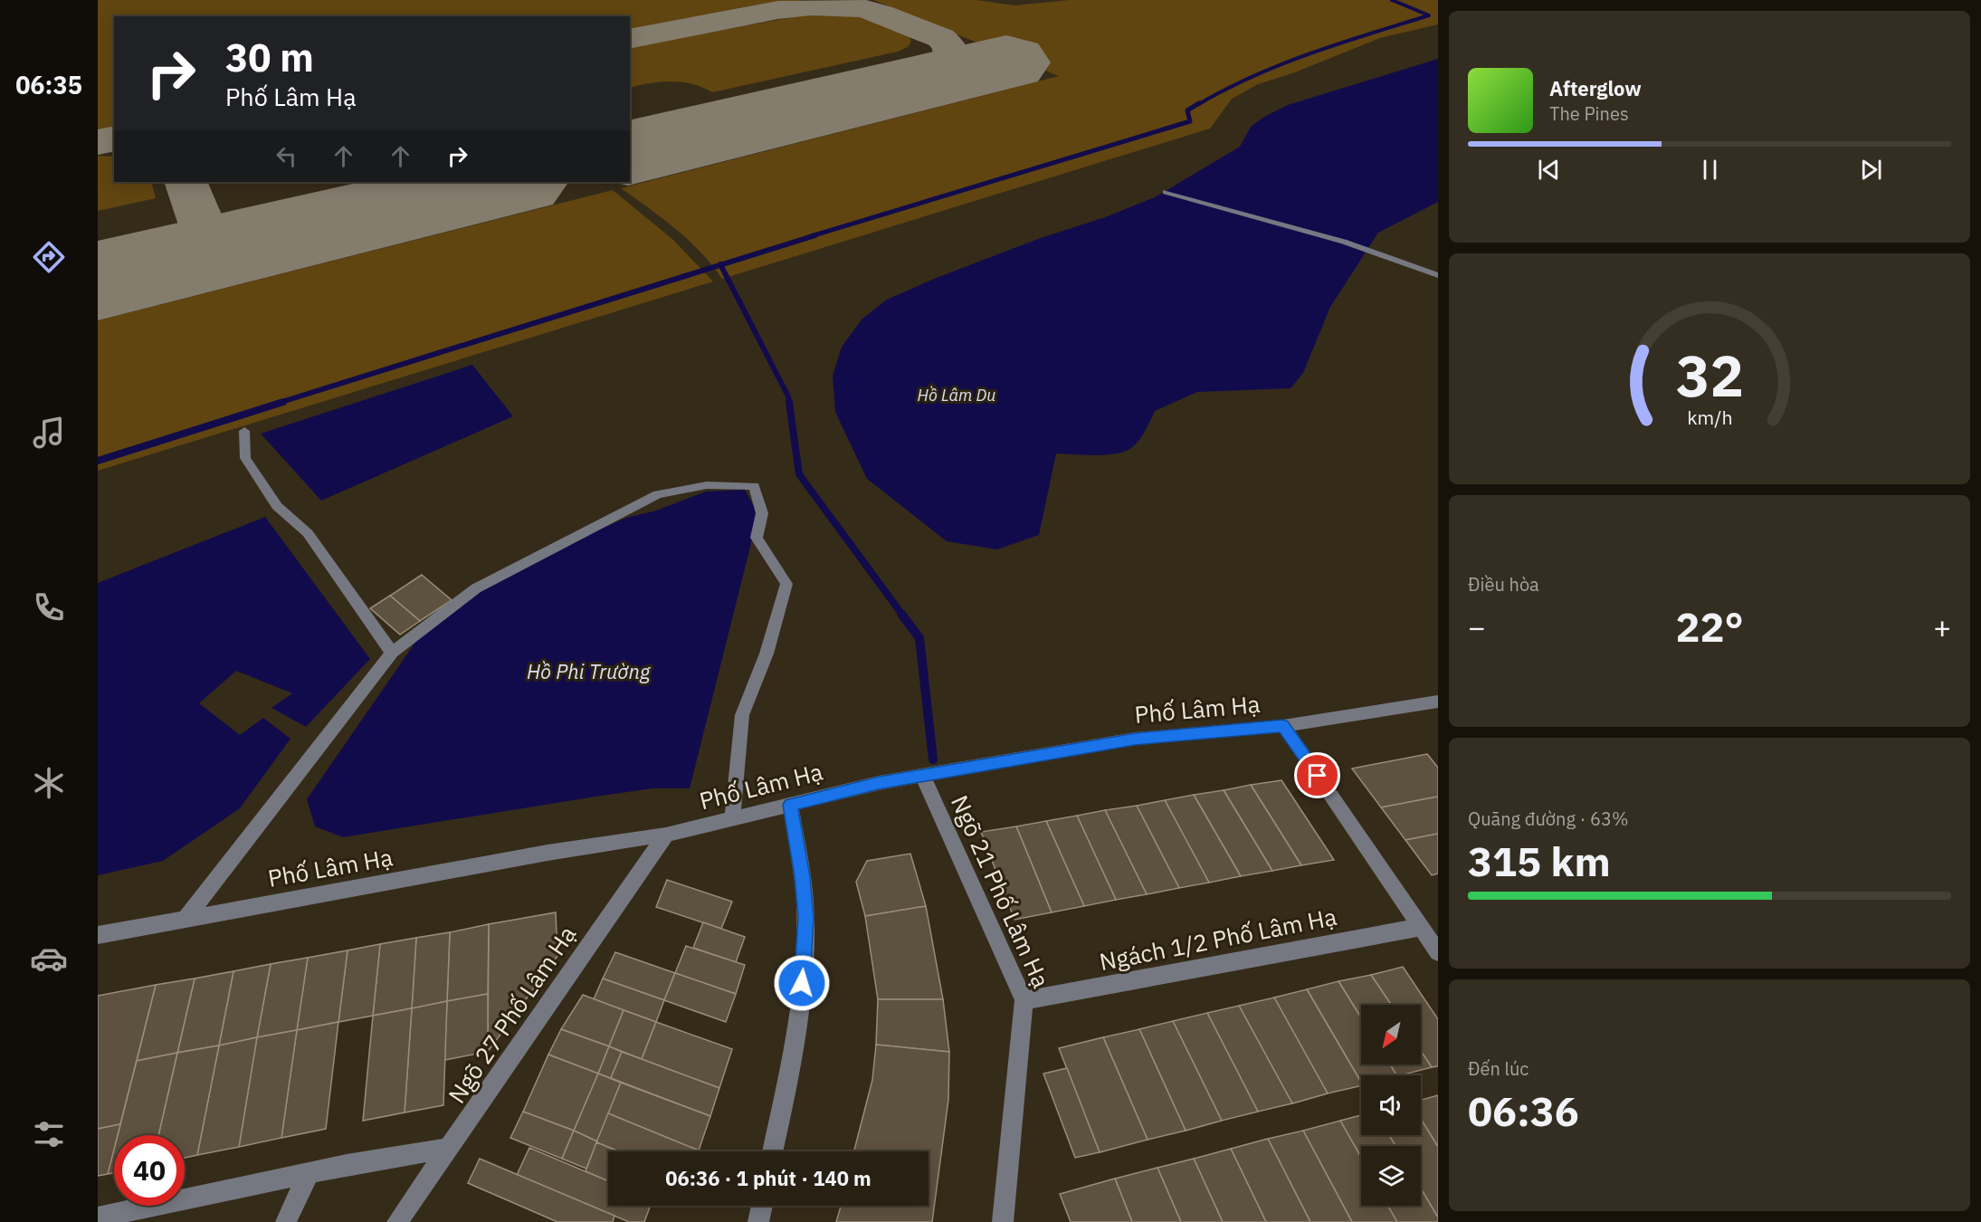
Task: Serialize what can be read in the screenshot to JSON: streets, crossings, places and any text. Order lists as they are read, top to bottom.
{
  "streets": {
    "street": [
      "Phố Lâm Hạ",
      "Ngõ 21 Phố Lâm Hạ",
      "Ngách 1/2 Phố Lâm Hạ",
      "Ngõ 27 Phố Lâm Hạ"
    ]
  },
  "crossings": [
    ["Phố Lâm Hạ", "Ngõ 21 Phố Lâm Hạ"],
    ["Phố Lâm Hạ", "Ngõ 27 Phố Lâm Hạ"],
    ["Ngõ 21 Phố Lâm Hạ", "Ngách 1/2 Phố Lâm Hạ"]
  ],
  "water": ["Hồ Lâm Du", "Hồ Phi Trường"],
  "north": "bottom left",
  "page": {
    "tabs": "06:35",
    "turn": ["30 m", "Phố Lâm Hạ"],
    "song": ["Afterglow", "The Pines"],
    "tile": [
      "Điều hòa",
      ["Quãng đường · 63%", "315 km"],
      ["Đến lúc", "06:36"]
    ],
    "heat": ["−", "22°", "+"],
    "limit": "40",
    "trip": "06:36 · 1 phút · 140 m",
    "gauge": ["32", "km/h"]
  }
}
